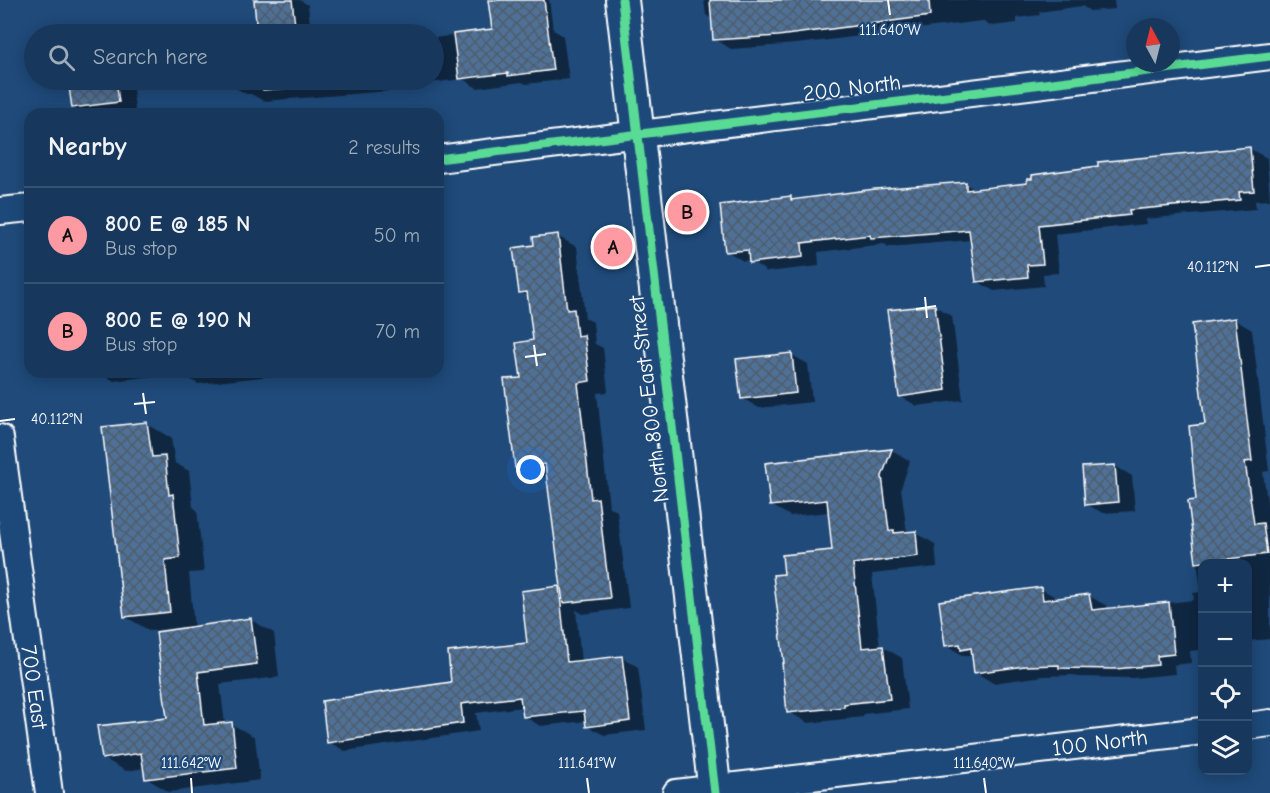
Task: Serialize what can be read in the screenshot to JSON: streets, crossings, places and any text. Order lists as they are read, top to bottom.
{
  "streets": {
    "street": [
      "200 North",
      "North 800 East Street",
      "700 East",
      "100 North"
    ]
  },
  "crossings": [
    ["200 North", "North 800 East Street"],
    ["North 800 East Street", "100 North"]
  ],
  "north": "top",
  "page": {
    "search": "Search here",
    "heading": ["Nearby", "2 results"],
    "list": [
      {
        "mark": "A",
        "name": "800 E @ 185 N",
        "note": "Bus stop",
        "value": "50 m"
      },
      {
        "mark": "B",
        "name": "800 E @ 190 N",
        "note": "Bus stop",
        "value": "70 m"
      }
    ],
    "pins": ["B", "A"],
    "map_buttons": ["+", "−"]
  },
  "coordinates": [
    "111.640°W",
    "40.112°N",
    "111.642°W",
    "111.641°W"
  ]
}
